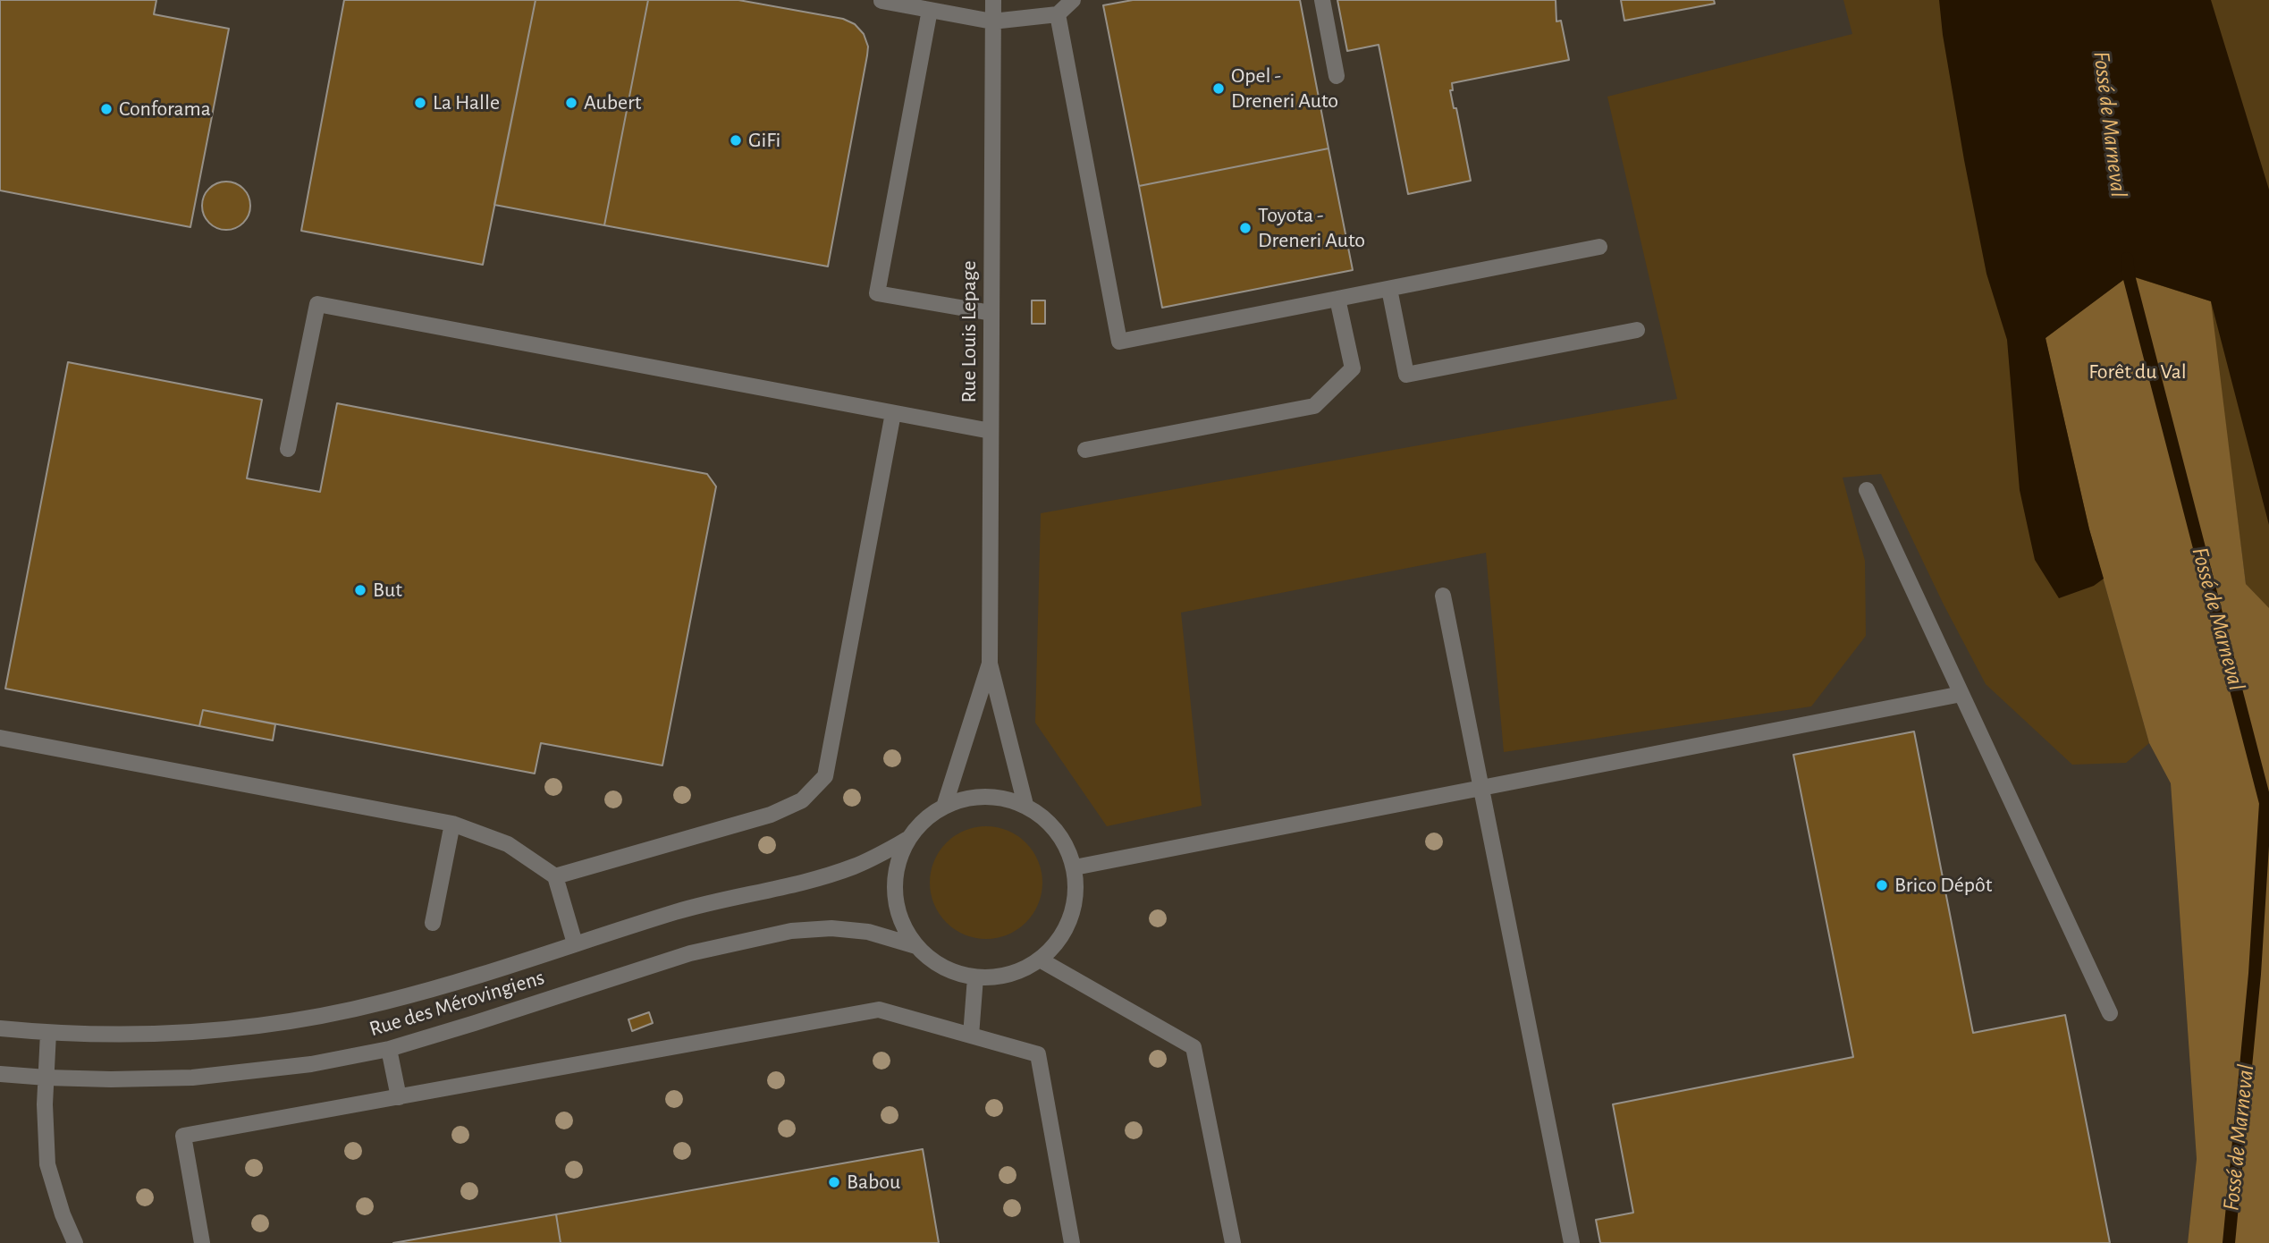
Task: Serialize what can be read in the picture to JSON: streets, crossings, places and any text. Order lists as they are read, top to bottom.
{
  "streets": {
    "street": ["Rue Louis Lepage", "Rue des Mérovingiens"]
  },
  "crossings": [
    ["Rue Louis Lepage", "Rue des Mérovingiens"]
  ],
  "water": ["Fossé de Marneval"],
  "parks": ["Forêt du Val"],
  "places": [
    "Opel - Dreneri Auto",
    "La Halle",
    "Aubert",
    "Conforama",
    "GiFi",
    "Toyota - Dreneri Auto",
    "But",
    "Brico Dépôt",
    "Babou"
  ]
}
